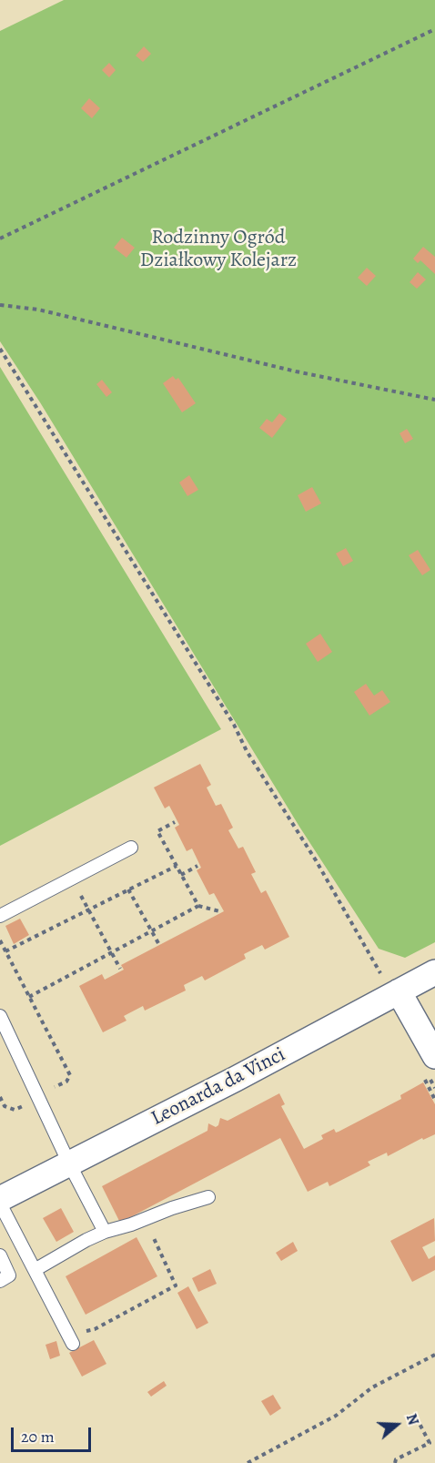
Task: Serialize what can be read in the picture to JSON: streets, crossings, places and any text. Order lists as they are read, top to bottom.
{
  "streets": {
    "street": ["Leonarda da Vinci"]
  },
  "parks": ["Rodzinny Ogród Działkowy Kolejarz"],
  "scale_bar": "20 m",
  "north": "right"
}
